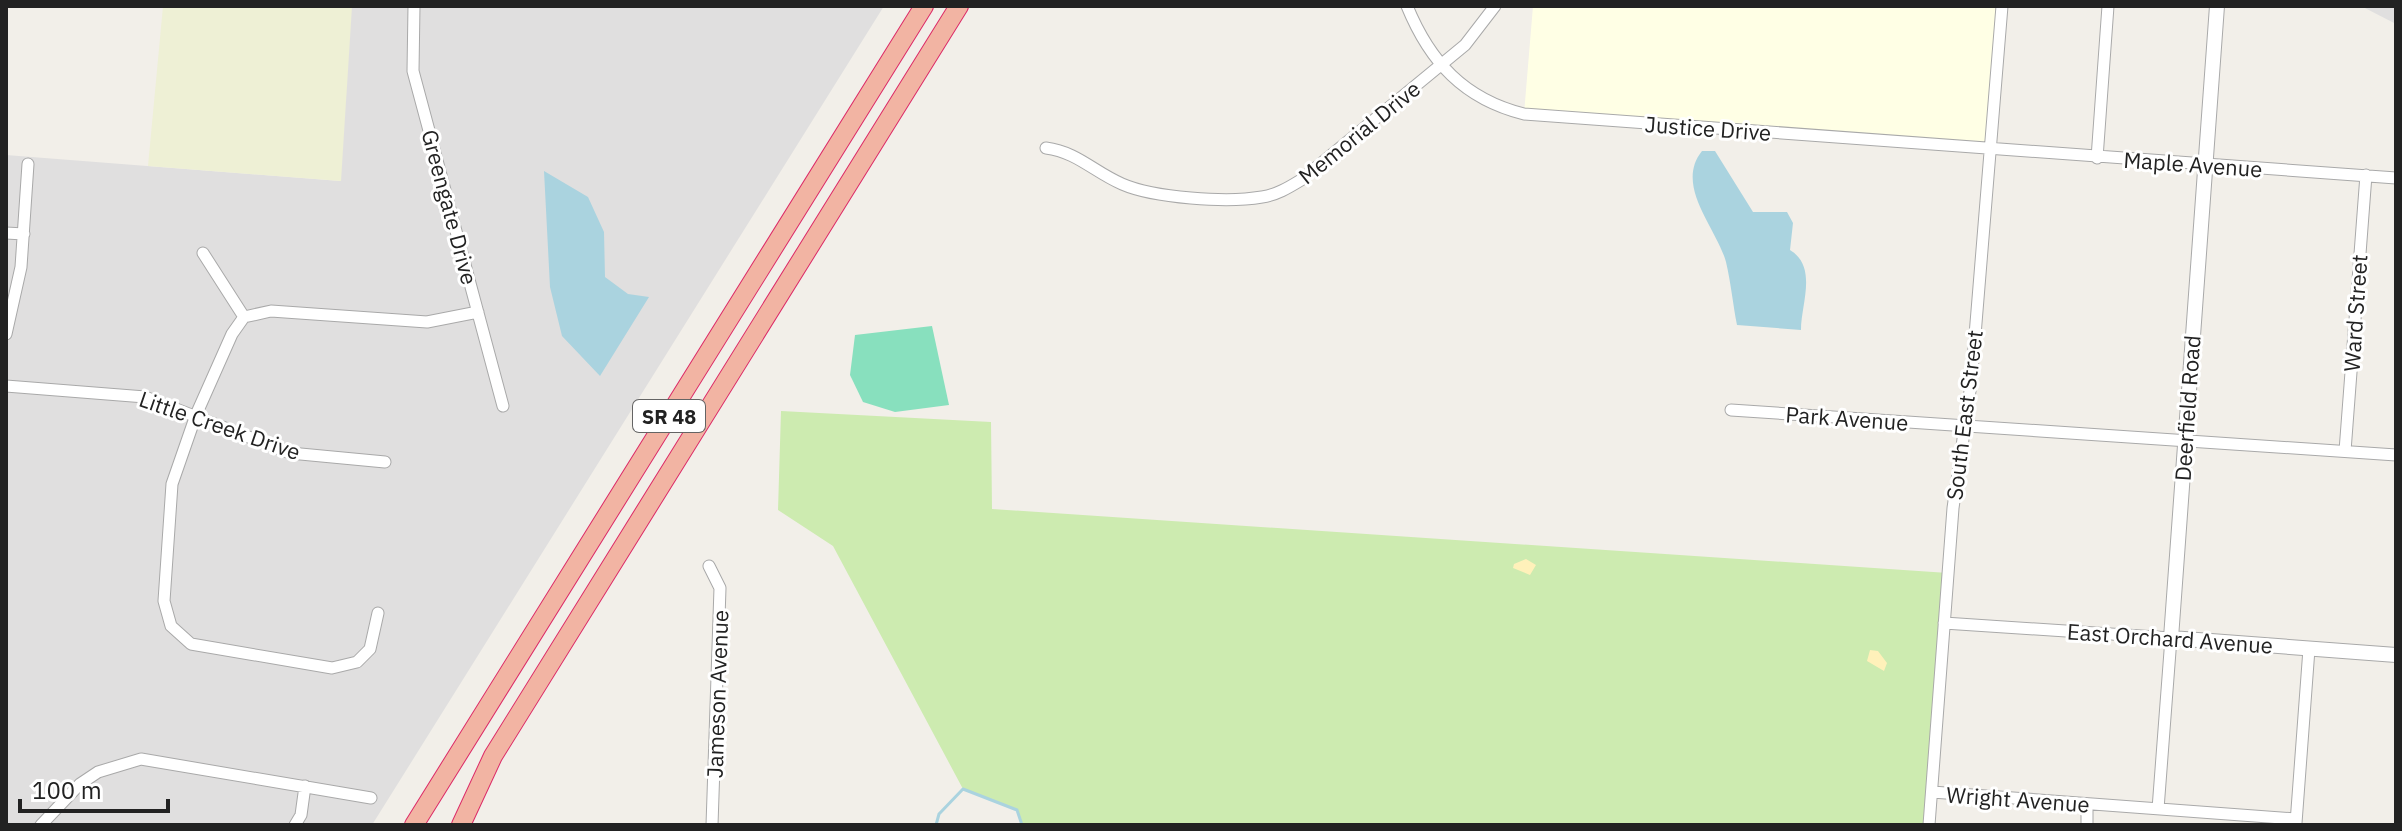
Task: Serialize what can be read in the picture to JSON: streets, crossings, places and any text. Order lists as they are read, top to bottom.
{
  "streets": {
    "highway": ["SR 48"],
    "street": [
      "Justice Drive",
      "Memorial Drive",
      "Maple Avenue",
      "Greengate Drive",
      "Ward Street",
      "Deerfield Road",
      "South East Street",
      "Park Avenue",
      "Little Creek Drive",
      "East Orchard Avenue",
      "Jameson Avenue",
      "Wright Avenue"
    ]
  },
  "crossings": [
    ["Justice Drive", "Memorial Drive"],
    ["Justice Drive", "Maple Avenue"],
    ["Justice Drive", "South East Street"],
    ["Maple Avenue", "Ward Street"],
    ["Maple Avenue", "Deerfield Road"],
    ["Maple Avenue", "South East Street"],
    ["Ward Street", "Park Avenue"],
    ["Deerfield Road", "Park Avenue"],
    ["Deerfield Road", "East Orchard Avenue"],
    ["Deerfield Road", "Wright Avenue"],
    ["South East Street", "Park Avenue"],
    ["South East Street", "East Orchard Avenue"],
    ["South East Street", "Wright Avenue"]
  ],
  "scale_bar": "100 m"
}
